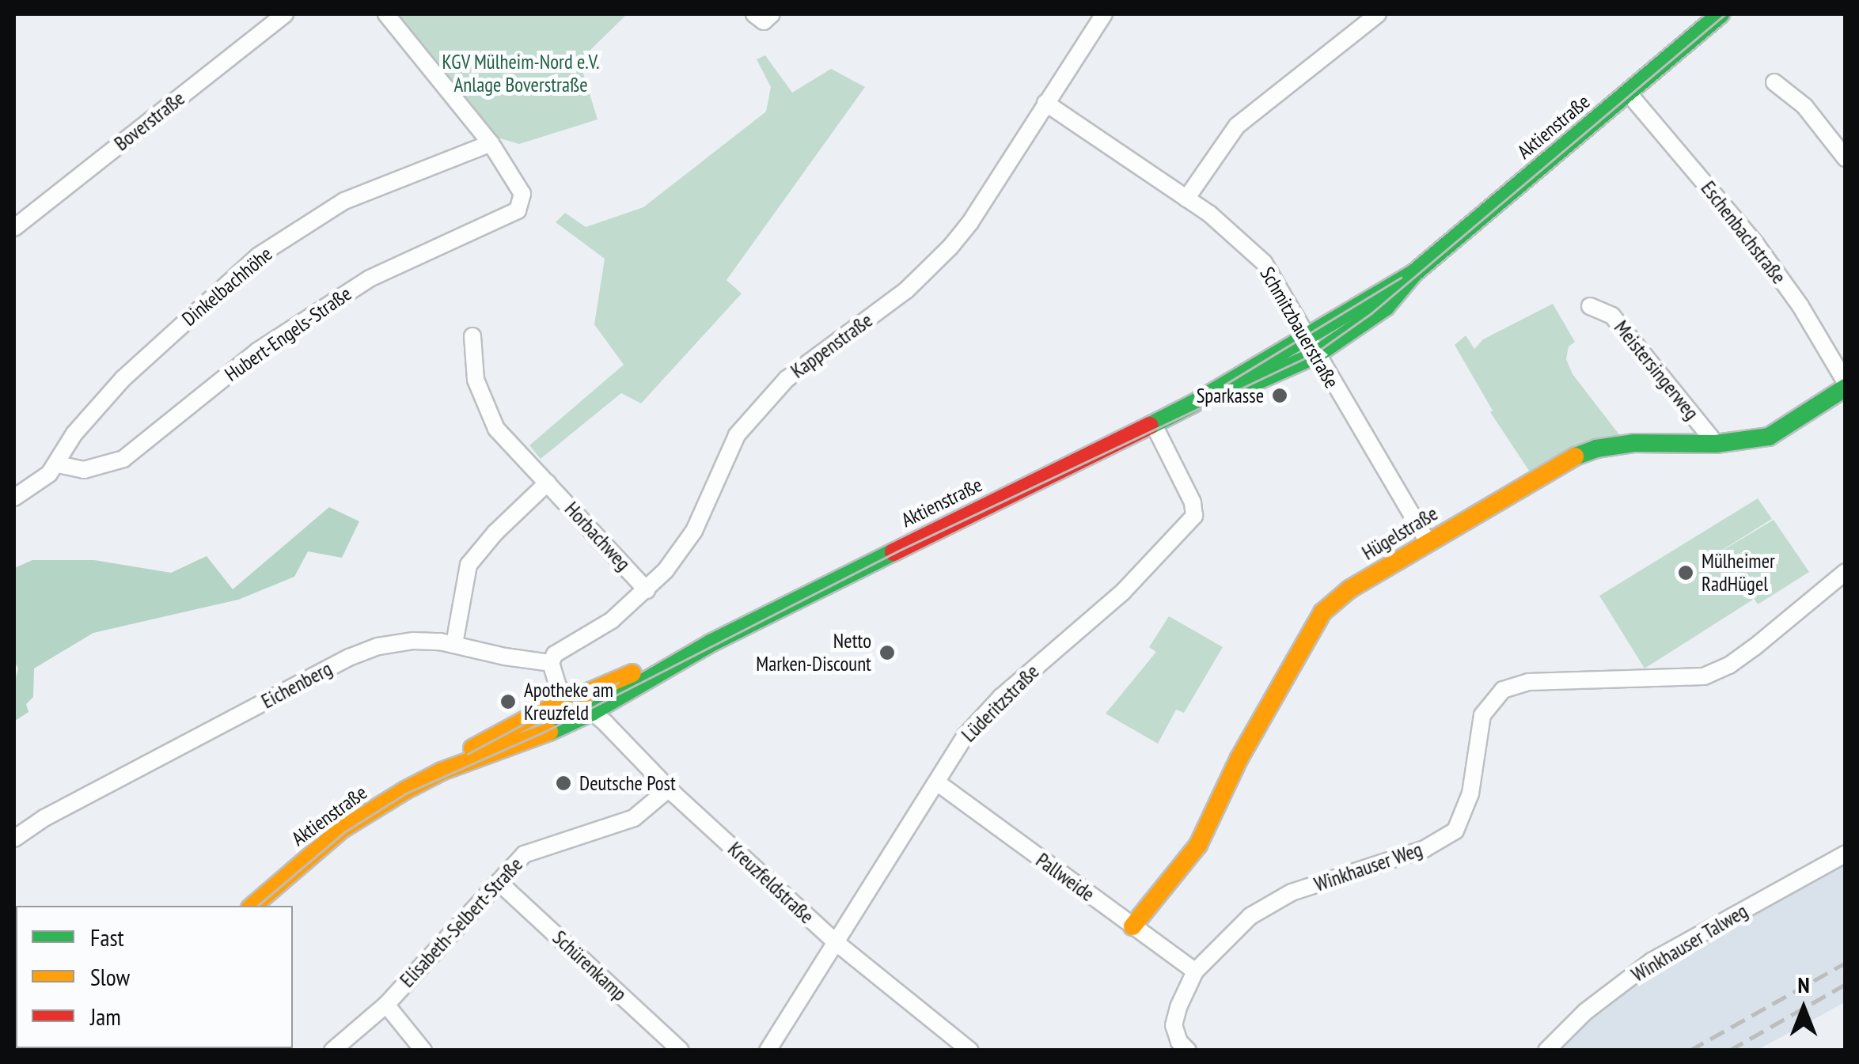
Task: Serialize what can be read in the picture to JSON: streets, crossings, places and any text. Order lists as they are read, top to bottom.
{
  "streets": {
    "main road": ["Aktienstraße", "Hügelstraße"],
    "street": [
      "Boverstraße",
      "Eschenbachstraße",
      "Dinkelbachhöhe",
      "Schmitzbauerstraße",
      "Hubert-Engels-Straße",
      "Kappenstraße",
      "Meistersingerweg",
      "Horbachweg",
      "Eichenberg",
      "Lüderitzstraße",
      "Winkhauser Weg",
      "Pallweide",
      "Kreuzfeldstraße",
      "Elisabeth-Selbert-Straße",
      "Winkhauser Talweg",
      "Schürenkamp"
    ]
  },
  "crossings": [
    ["Aktienstraße", "Eschenbachstraße"],
    ["Aktienstraße", "Schmitzbauerstraße"],
    ["Aktienstraße", "Lüderitzstraße"],
    ["Aktienstraße", "Kreuzfeldstraße"],
    ["Eschenbachstraße", "Hügelstraße"],
    ["Dinkelbachhöhe", "Hubert-Engels-Straße"],
    ["Schmitzbauerstraße", "Kappenstraße"],
    ["Schmitzbauerstraße", "Hügelstraße"],
    ["Kappenstraße", "Horbachweg"],
    ["Kappenstraße", "Eichenberg"],
    ["Meistersingerweg", "Hügelstraße"],
    ["Hügelstraße", "Pallweide"],
    ["Lüderitzstraße", "Pallweide"],
    ["Lüderitzstraße", "Kreuzfeldstraße"],
    ["Winkhauser Weg", "Pallweide"],
    ["Kreuzfeldstraße", "Elisabeth-Selbert-Straße"],
    ["Elisabeth-Selbert-Straße", "Schürenkamp"]
  ],
  "parks": ["KGV Mülheim-Nord e.V. Anlage Boverstraße"],
  "places": [
    "Sparkasse",
    "Mülheimer RadHügel",
    "Netto Marken-Discount",
    "Apotheke am Kreuzfeld",
    "Deutsche Post"
  ],
  "legend": ["Fast", "Slow", "Jam"],
  "north": "top"
}
